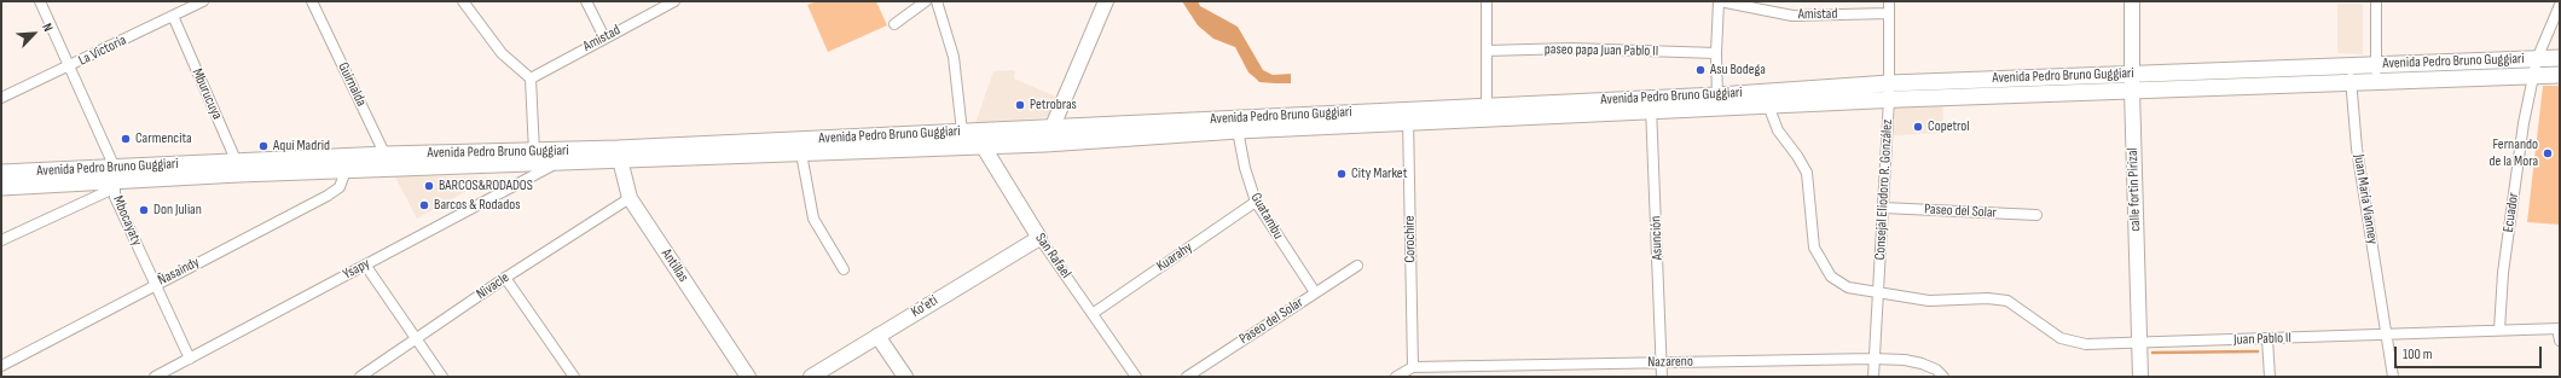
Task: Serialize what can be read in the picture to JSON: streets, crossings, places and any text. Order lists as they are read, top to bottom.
{
  "streets": {
    "main road": ["Avenida Pedro Bruno Guggiari"],
    "street": [
      "Amistad",
      "La Victoria",
      "paseo papa Juan Pablo II",
      "Guirnalda",
      "Mburucuya",
      "Consejal Eliodoro R. González",
      "calle fortin Pirizal",
      "Juan María Vianney",
      "Paseo del Solar",
      "Ecuador",
      "Guatambu",
      "Mbocayaty",
      "Asunción",
      "Corochire",
      "San Rafael",
      "Kuarahy",
      "Antillas",
      "Ysapy",
      "Ñasaindy",
      "Nivacle",
      "Ko'eti",
      "Juan Pablo II",
      "Nazareno"
    ]
  },
  "crossings": [
    ["Amistad", "Consejal Eliodoro R. González"],
    ["La Victoria", "Mburucuya"],
    ["La Victoria", "Mbocayaty"],
    ["Avenida Pedro Bruno Guggiari", "Guirnalda"],
    ["Avenida Pedro Bruno Guggiari", "Mburucuya"],
    ["Avenida Pedro Bruno Guggiari", "Consejal Eliodoro R. González"],
    ["Avenida Pedro Bruno Guggiari", "calle fortin Pirizal"],
    ["Avenida Pedro Bruno Guggiari", "Juan María Vianney"],
    ["Avenida Pedro Bruno Guggiari", "Ecuador"],
    ["Avenida Pedro Bruno Guggiari", "Guatambu"],
    ["Avenida Pedro Bruno Guggiari", "Mbocayaty"],
    ["Avenida Pedro Bruno Guggiari", "Asunción"],
    ["Avenida Pedro Bruno Guggiari", "Corochire"],
    ["Avenida Pedro Bruno Guggiari", "San Rafael"],
    ["Avenida Pedro Bruno Guggiari", "Antillas"],
    ["Avenida Pedro Bruno Guggiari", "Ysapy"],
    ["Avenida Pedro Bruno Guggiari", "Ñasaindy"],
    ["Avenida Pedro Bruno Guggiari", "Juan Pablo II"],
    ["Consejal Eliodoro R. González", "Paseo del Solar"],
    ["Consejal Eliodoro R. González", "Juan Pablo II"],
    ["Consejal Eliodoro R. González", "Nazareno"],
    ["calle fortin Pirizal", "Juan Pablo II"],
    ["Juan María Vianney", "Juan Pablo II"],
    ["Paseo del Solar", "Guatambu"],
    ["Ecuador", "Juan Pablo II"],
    ["Guatambu", "Kuarahy"],
    ["Mbocayaty", "Ysapy"],
    ["Mbocayaty", "Ñasaindy"],
    ["Asunción", "Nazareno"],
    ["Corochire", "Nazareno"],
    ["San Rafael", "Kuarahy"],
    ["San Rafael", "Ko'eti"],
    ["Antillas", "Nivacle"]
  ],
  "places": [
    "Asu Bodega",
    "Petrobras",
    "Copetrol",
    "Carmencita",
    "Aquí Madrid",
    "Fernando de la Mora",
    "City Market",
    "BARCOS&RODADOS",
    "Barcos & Rodados",
    "Don Julian"
  ],
  "scale_bar": "100 m",
  "north": "top right"
}
